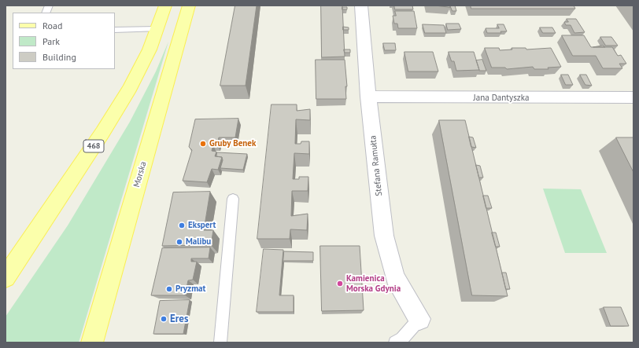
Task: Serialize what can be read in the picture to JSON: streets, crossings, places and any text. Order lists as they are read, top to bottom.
{
  "streets": {
    "main road": ["468", "Morska"],
    "street": ["Jana Dantyszka", "Stefana Ramułta"]
  },
  "crossings": [
    ["Jana Dantyszka", "Stefana Ramułta"]
  ],
  "places": [
    "Gruby Benek",
    "Ekspert",
    "Malibu",
    "Kamienica Morska Gdynia",
    "Pryzmat",
    "Eres"
  ],
  "legend": ["Road", "Park", "Building"]
}
